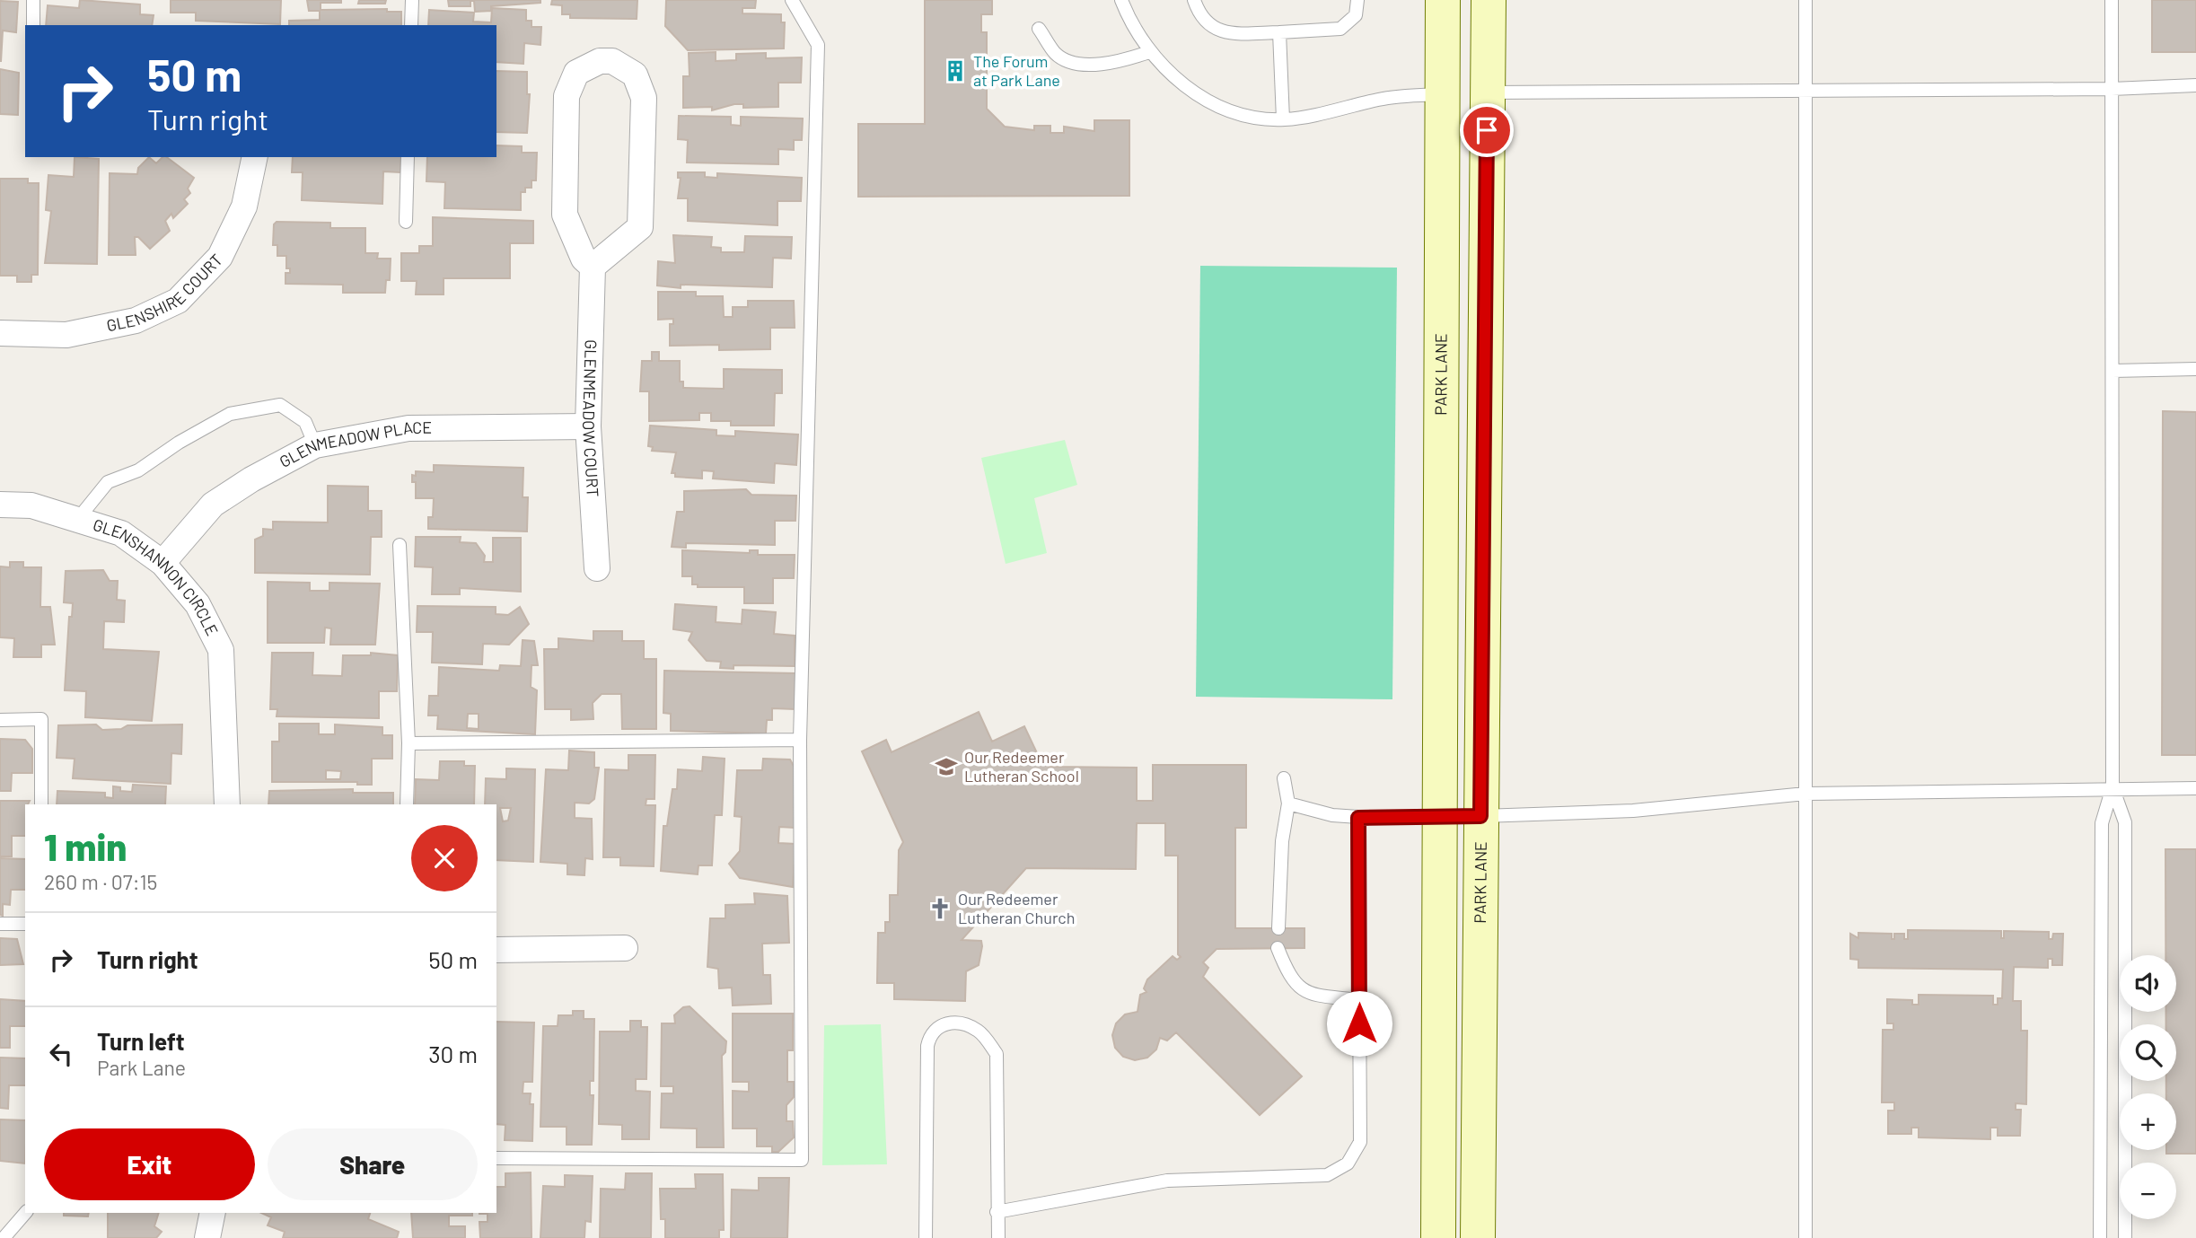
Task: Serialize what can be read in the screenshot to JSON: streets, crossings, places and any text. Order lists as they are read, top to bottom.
{
  "streets": {
    "main road": ["PARK LANE"],
    "street": [
      "GLENSHIRE COURT",
      "GLENMEADOW COURT",
      "GLENMEADOW PLACE",
      "GLENSHANNON CIRCLE"
    ]
  },
  "crossings": [
    ["GLENMEADOW COURT", "GLENMEADOW PLACE"],
    ["GLENMEADOW PLACE", "GLENSHANNON CIRCLE"]
  ],
  "places": {
    "building": ["The Forum at Park Lane"],
    "school or university": ["Our Redeemer Lutheran School"],
    "church": ["Our Redeemer Lutheran Church"]
  },
  "page": {
    "turn": ["50 m", "Turn right"],
    "heading": ["1 min", "260 m · 07:15"],
    "list": [
      {
        "name": "Turn right",
        "value": "50 m"
      },
      {
        "name": "Turn left",
        "note": "Park Lane",
        "value": "30 m"
      }
    ],
    "map_buttons": ["+", "−"],
    "buttons": ["Exit", "Share"]
  }
}
